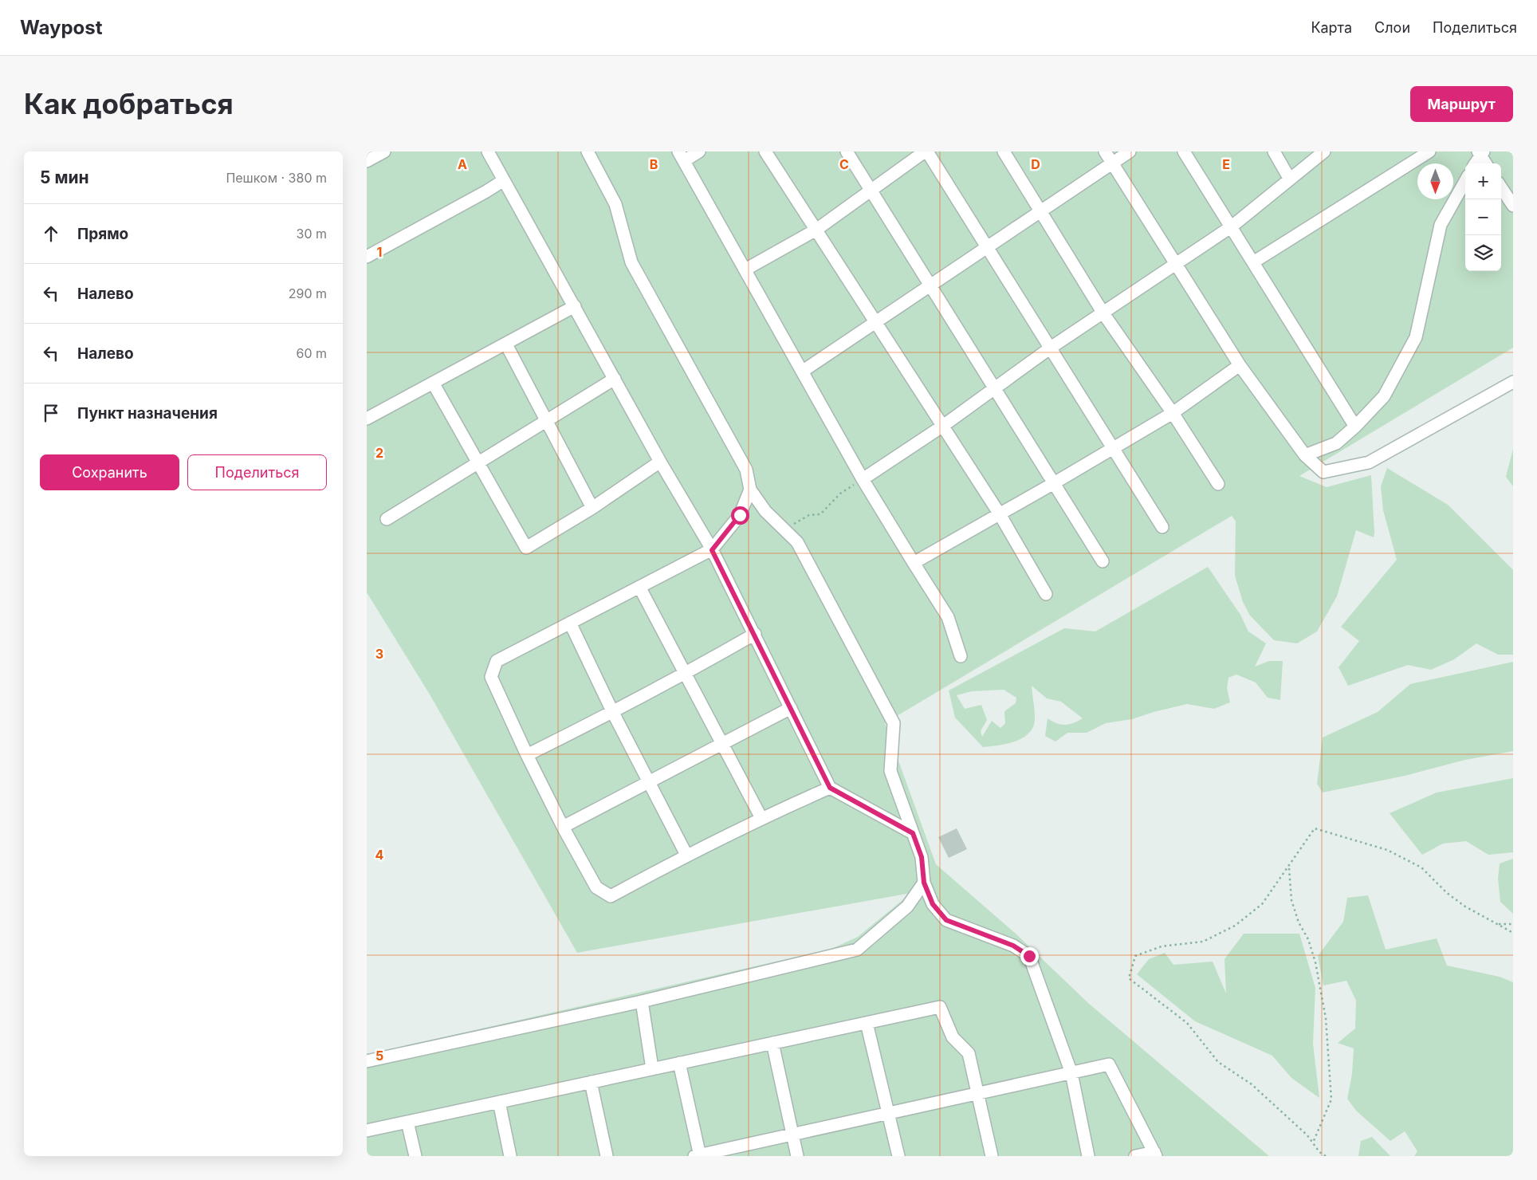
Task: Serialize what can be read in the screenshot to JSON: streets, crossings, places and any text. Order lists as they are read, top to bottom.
{
  "north": "bottom",
  "page": {
    "header": "Waypost",
    "nav": ["Карта", "Слои", "Поделиться"],
    "buttons": [
      "Маршрут",
      ["Сохранить", "Поделиться"]
    ],
    "title": "Как добраться",
    "heading": ["5 мин", "Пешком · 380 m"],
    "map_buttons": ["+", "−"],
    "list": [
      ["Прямо", "30 m"],
      ["Налево", "290 m"],
      ["Налево", "60 m"],
      "Пункт назначения"
    ]
  },
  "grid": {
    "columns": [
      "A",
      "B",
      "C",
      "D",
      "E"
    ],
    "rows": [
      "1",
      "2",
      "3",
      "4",
      "5"
    ]
  }
}
